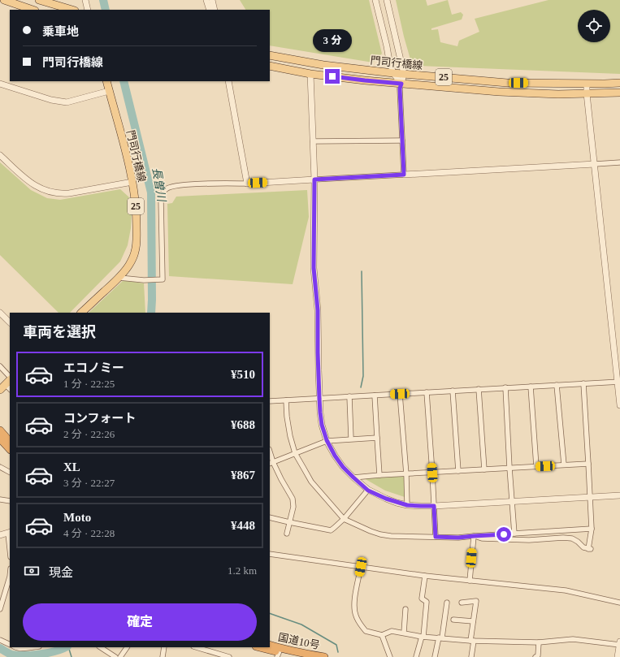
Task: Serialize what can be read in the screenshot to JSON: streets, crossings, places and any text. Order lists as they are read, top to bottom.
{
  "streets": {
    "highway": ["国道10号"],
    "main road": ["門司行橋線", "25"]
  },
  "water": ["長曽川"],
  "page": {
    "banner": ["乗車地", "門司行橋線"],
    "bubble": "3 分",
    "heading": "車両を選択",
    "list": [
      {
        "name": "エコノミー",
        "note": "1 分 · 22:25",
        "value": "¥510"
      },
      {
        "name": "コンフォート",
        "note": "2 分 · 22:26",
        "value": "¥688"
      },
      {
        "name": "XL",
        "note": "3 分 · 22:27",
        "value": "¥867"
      },
      {
        "name": "Moto",
        "note": "4 分 · 22:28",
        "value": "¥448"
      }
    ],
    "pay": ["現金", "1.2 km"],
    "buttons": "確定"
  }
}
